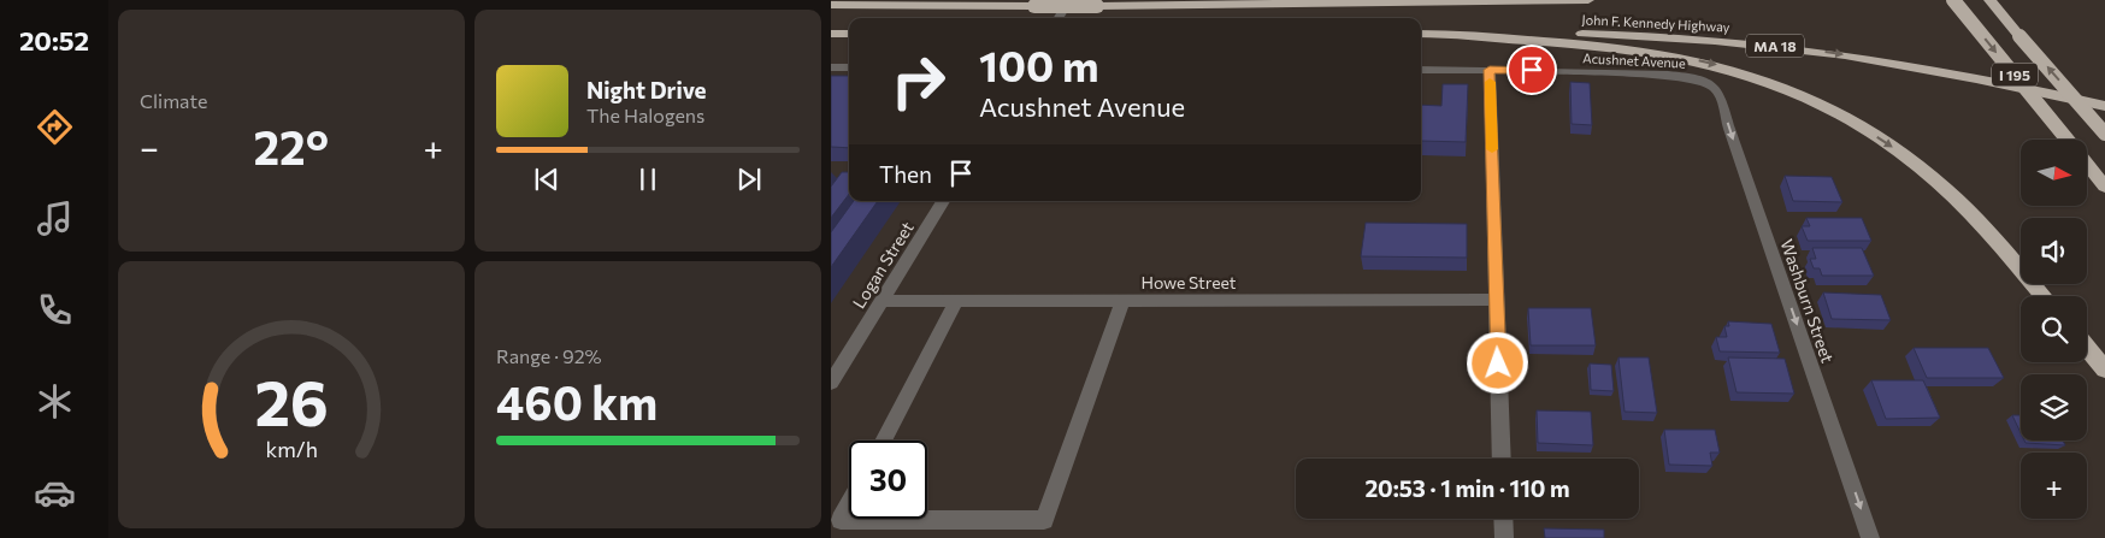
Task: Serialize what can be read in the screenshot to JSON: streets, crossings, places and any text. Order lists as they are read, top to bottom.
{
  "streets": {
    "highway": ["John F. Kennedy Highway", "MA 18", "I 195"],
    "street": [
      "Acushnet Avenue",
      "Logan Street",
      "Howe Street",
      "Washburn Street"
    ]
  },
  "crossings": [
    ["Acushnet Avenue", "Washburn Street"],
    ["Logan Street", "Howe Street"]
  ],
  "one_way": ["Washburn Street"],
  "north": "right",
  "page": {
    "tabs": "20:52",
    "tile": [
      "Climate",
      ["Range · 92%", "460 km"]
    ],
    "turn": ["100 m", "Acushnet Avenue"],
    "song": ["Night Drive", "The Halogens"],
    "heat": ["−", "22°", "+"],
    "map_buttons": "+",
    "then": "Then",
    "limit": "30",
    "trip": "20:53 · 1 min · 110 m",
    "gauge": ["26", "km/h"]
  }
}
